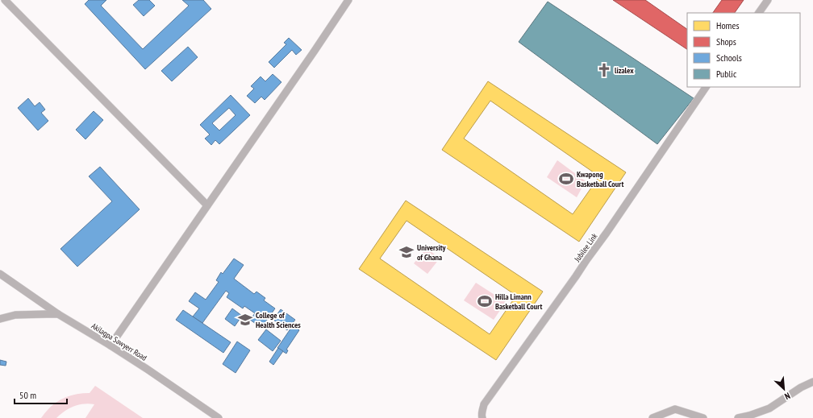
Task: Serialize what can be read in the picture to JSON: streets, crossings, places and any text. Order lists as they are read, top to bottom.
{
  "streets": {
    "street": ["Jubilee Link", "Akilagpa Sawyerr Road"]
  },
  "places": {
    "church": ["lizalex"],
    "sports": ["Kwapong Basketball Court", "Hilla Limann Basketball Court"],
    "school or university": ["University of Ghana", "College of Health Sciences"]
  },
  "legend": [
    "Homes",
    "Shops",
    "Schools",
    "Public"
  ],
  "scale_bar": "50 m",
  "north": "bottom right"
}
